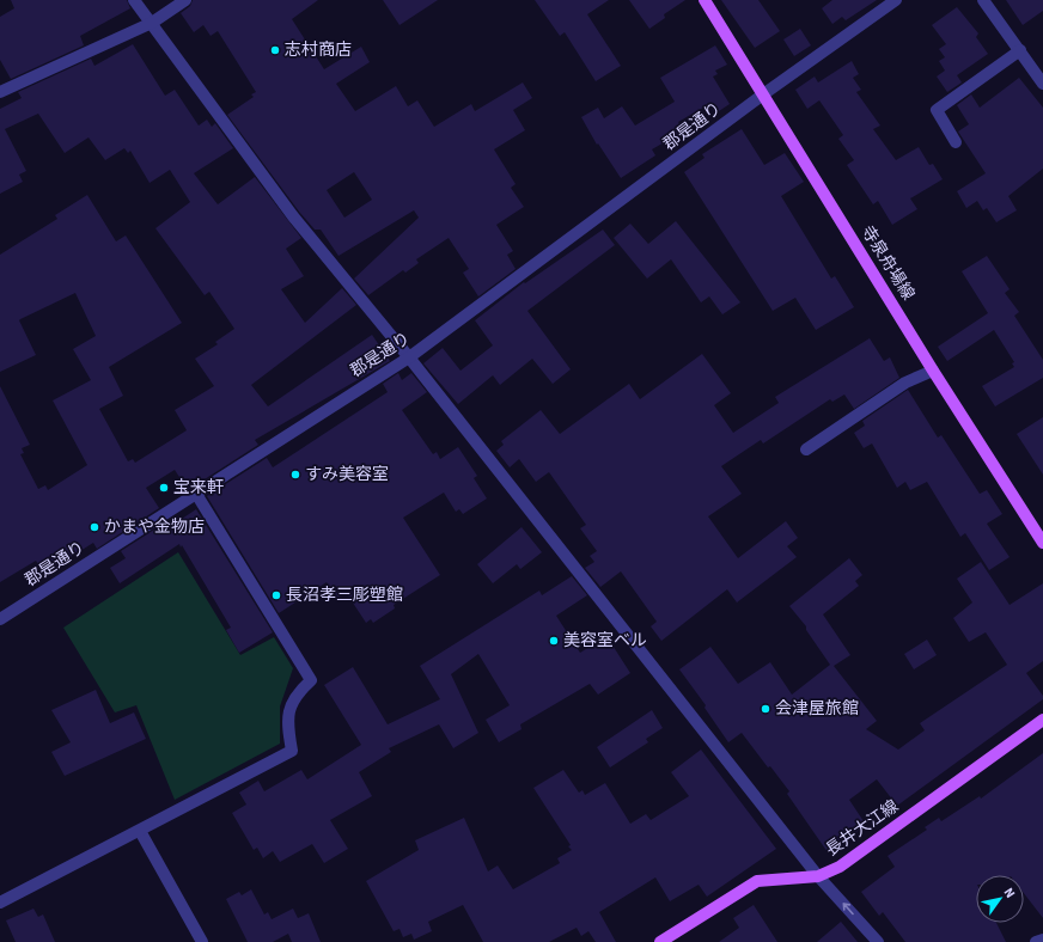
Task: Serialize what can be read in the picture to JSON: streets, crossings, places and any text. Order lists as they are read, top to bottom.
{
  "streets": {
    "main road": ["寺泉舟場線", "長井大江線"],
    "street": ["郡是通り"]
  },
  "crossings": [
    ["郡是通り", "寺泉舟場線"]
  ],
  "places": [
    "志村商店",
    "すみ美容室",
    "宝来軒",
    "かまや金物店",
    "長沼孝三彫塑館",
    "美容室ベル",
    "会津屋旅館"
  ],
  "north": "top right"
}
